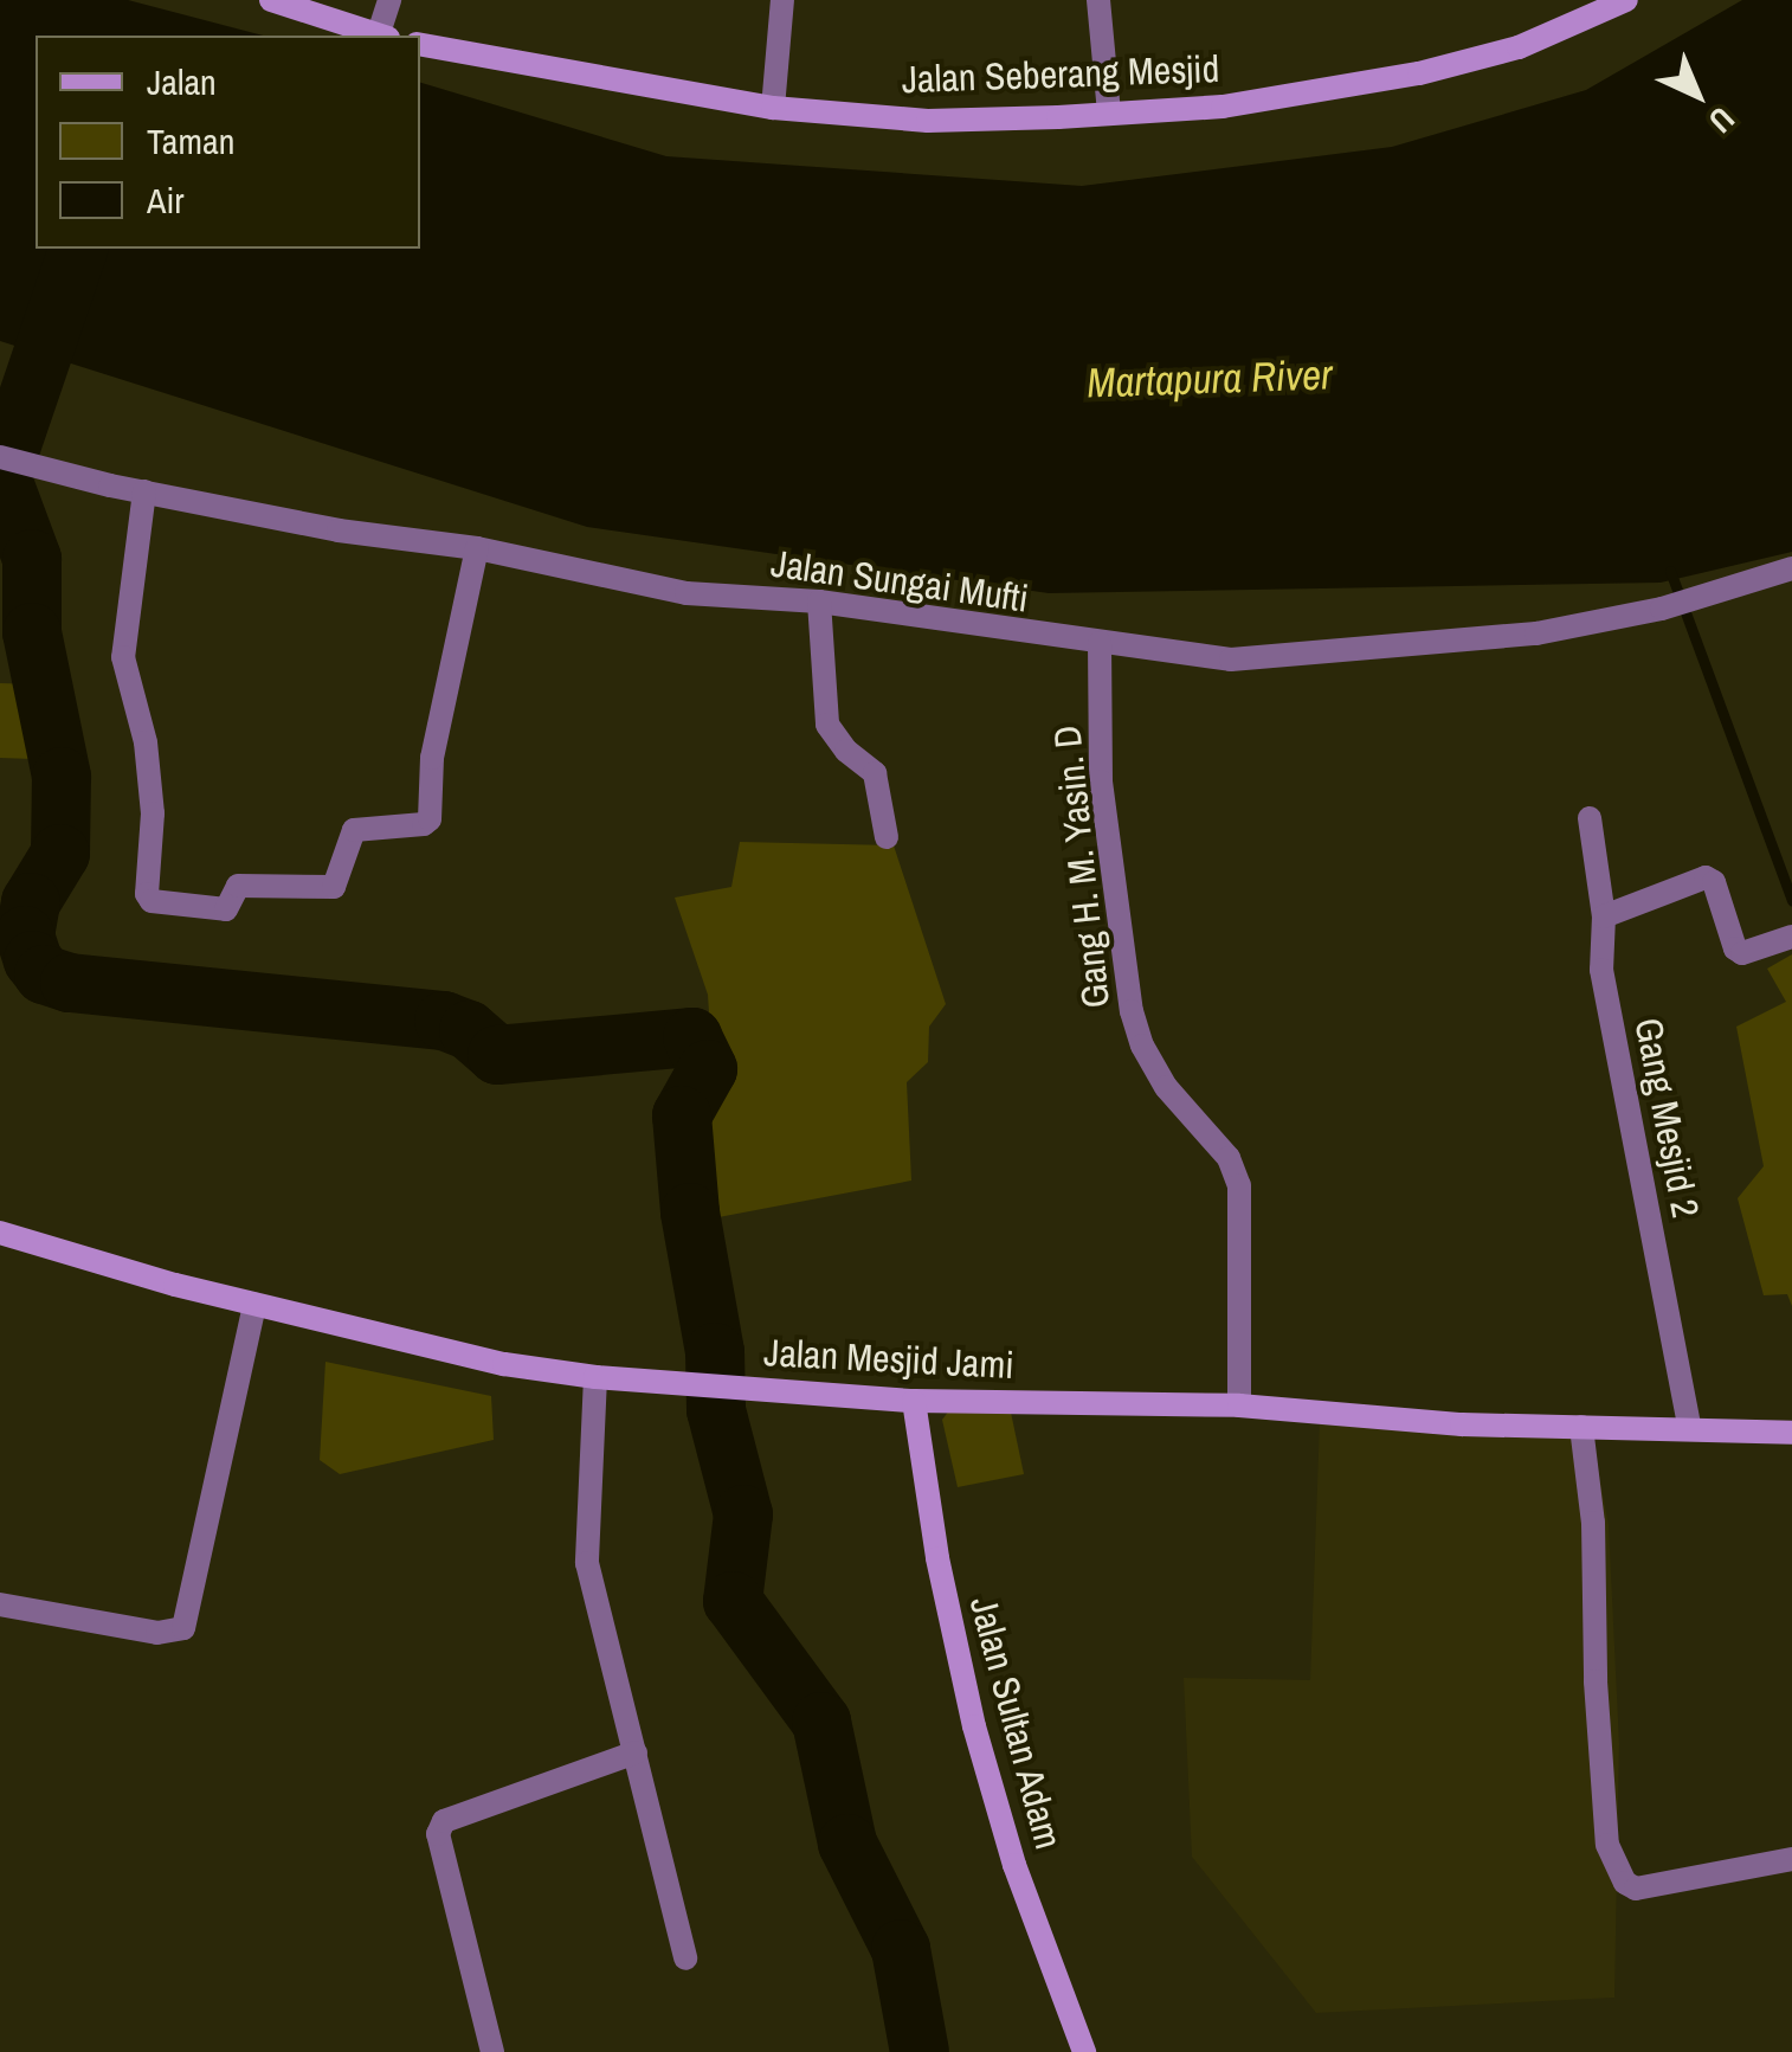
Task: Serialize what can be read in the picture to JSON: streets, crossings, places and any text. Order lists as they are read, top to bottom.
{
  "streets": {
    "street": [
      "Jalan Seberang Mesjid",
      "Jalan Sungai Mufti",
      "Gang H. M. Yasin. D",
      "Gang Mesjid 2",
      "Jalan Mesjid Jami",
      "Jalan Sultan Adam"
    ]
  },
  "crossings": [
    ["Jalan Sungai Mufti", "Gang H. M. Yasin. D"],
    ["Gang H. M. Yasin. D", "Jalan Mesjid Jami"],
    ["Gang Mesjid 2", "Jalan Mesjid Jami"],
    ["Jalan Mesjid Jami", "Jalan Sultan Adam"]
  ],
  "water": ["Martapura River"],
  "legend": ["Jalan", "Taman", "Air"],
  "north": "bottom right"
}
